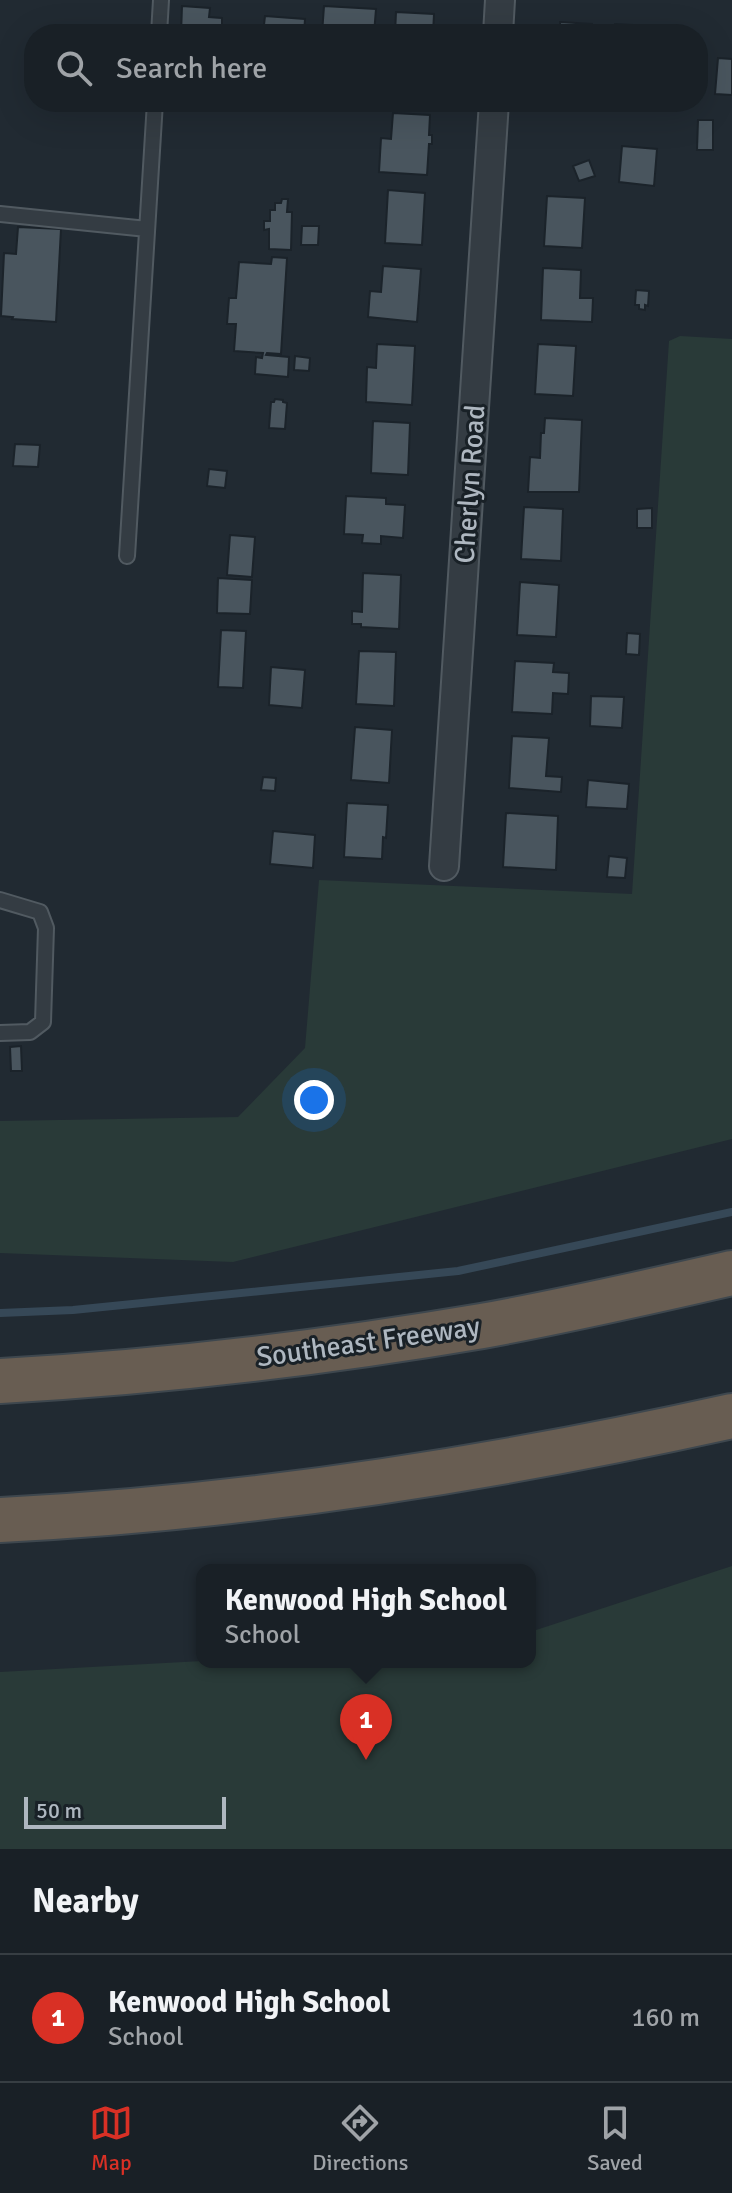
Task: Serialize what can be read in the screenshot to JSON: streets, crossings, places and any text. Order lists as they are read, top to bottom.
{
  "streets": {
    "highway": ["Southeast Freeway"],
    "street": ["Cherlyn Road"]
  },
  "scale_bar": "50 m",
  "page": {
    "search": "Search here",
    "popup": ["Kenwood High School", "School"],
    "pins": "1",
    "scale": "50 m",
    "heading": "Nearby",
    "list": [
      {
        "mark": "1",
        "name": "Kenwood High School",
        "note": "School",
        "value": "160 m"
      }
    ],
    "nav": ["Map", "Directions", "Saved"]
  }
}
